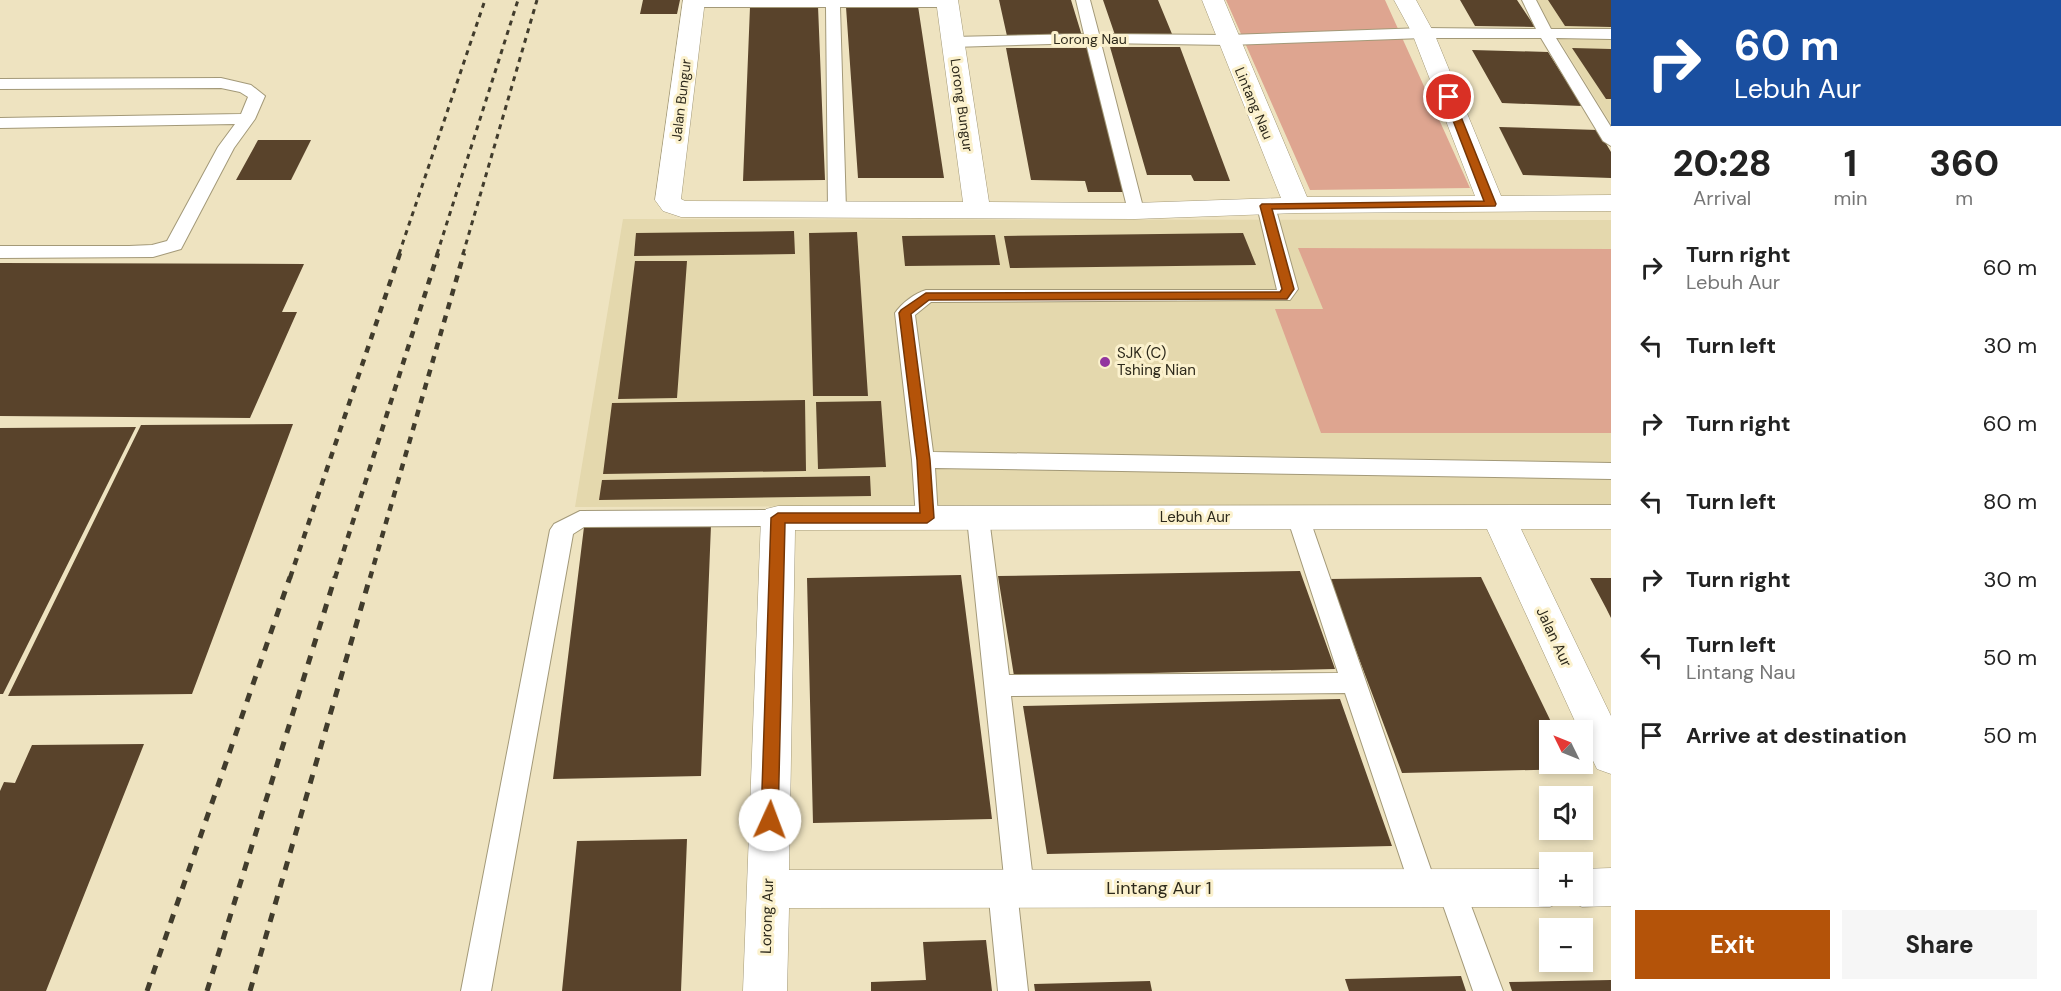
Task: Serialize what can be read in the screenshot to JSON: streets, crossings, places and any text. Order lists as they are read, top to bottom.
{
  "streets": {
    "street": [
      "Jalan Bungur",
      "Lintang Nau",
      "Lorong Bungur",
      "Lebuh Aur",
      "Jalan Aur",
      "Lintang Aur 1",
      "Lorong Aur"
    ],
    "lane": ["Lorong Nau"]
  },
  "crossings": [
    ["Lorong Nau", "Lintang Nau"],
    ["Lorong Nau", "Lorong Bungur"],
    ["Lebuh Aur", "Jalan Aur"],
    ["Lebuh Aur", "Lorong Aur"],
    ["Lintang Aur 1", "Lorong Aur"]
  ],
  "places": ["SJK (C) Tshing Nian"],
  "north": "top left",
  "page": {
    "turn": ["60 m", "Lebuh Aur"],
    "eta": [
      "20:28",
      "Arrival",
      "1",
      "min",
      "360",
      "m"
    ],
    "list": [
      {
        "name": "Turn right",
        "note": "Lebuh Aur",
        "value": "60 m"
      },
      {
        "name": "Turn left",
        "value": "30 m"
      },
      {
        "name": "Turn right",
        "value": "60 m"
      },
      {
        "name": "Turn left",
        "value": "80 m"
      },
      {
        "name": "Turn right",
        "value": "30 m"
      },
      {
        "name": "Turn left",
        "note": "Lintang Nau",
        "value": "50 m"
      },
      {
        "name": "Arrive at destination",
        "value": "50 m"
      }
    ],
    "map_buttons": ["+", "−"],
    "buttons": ["Exit", "Share"]
  }
}
